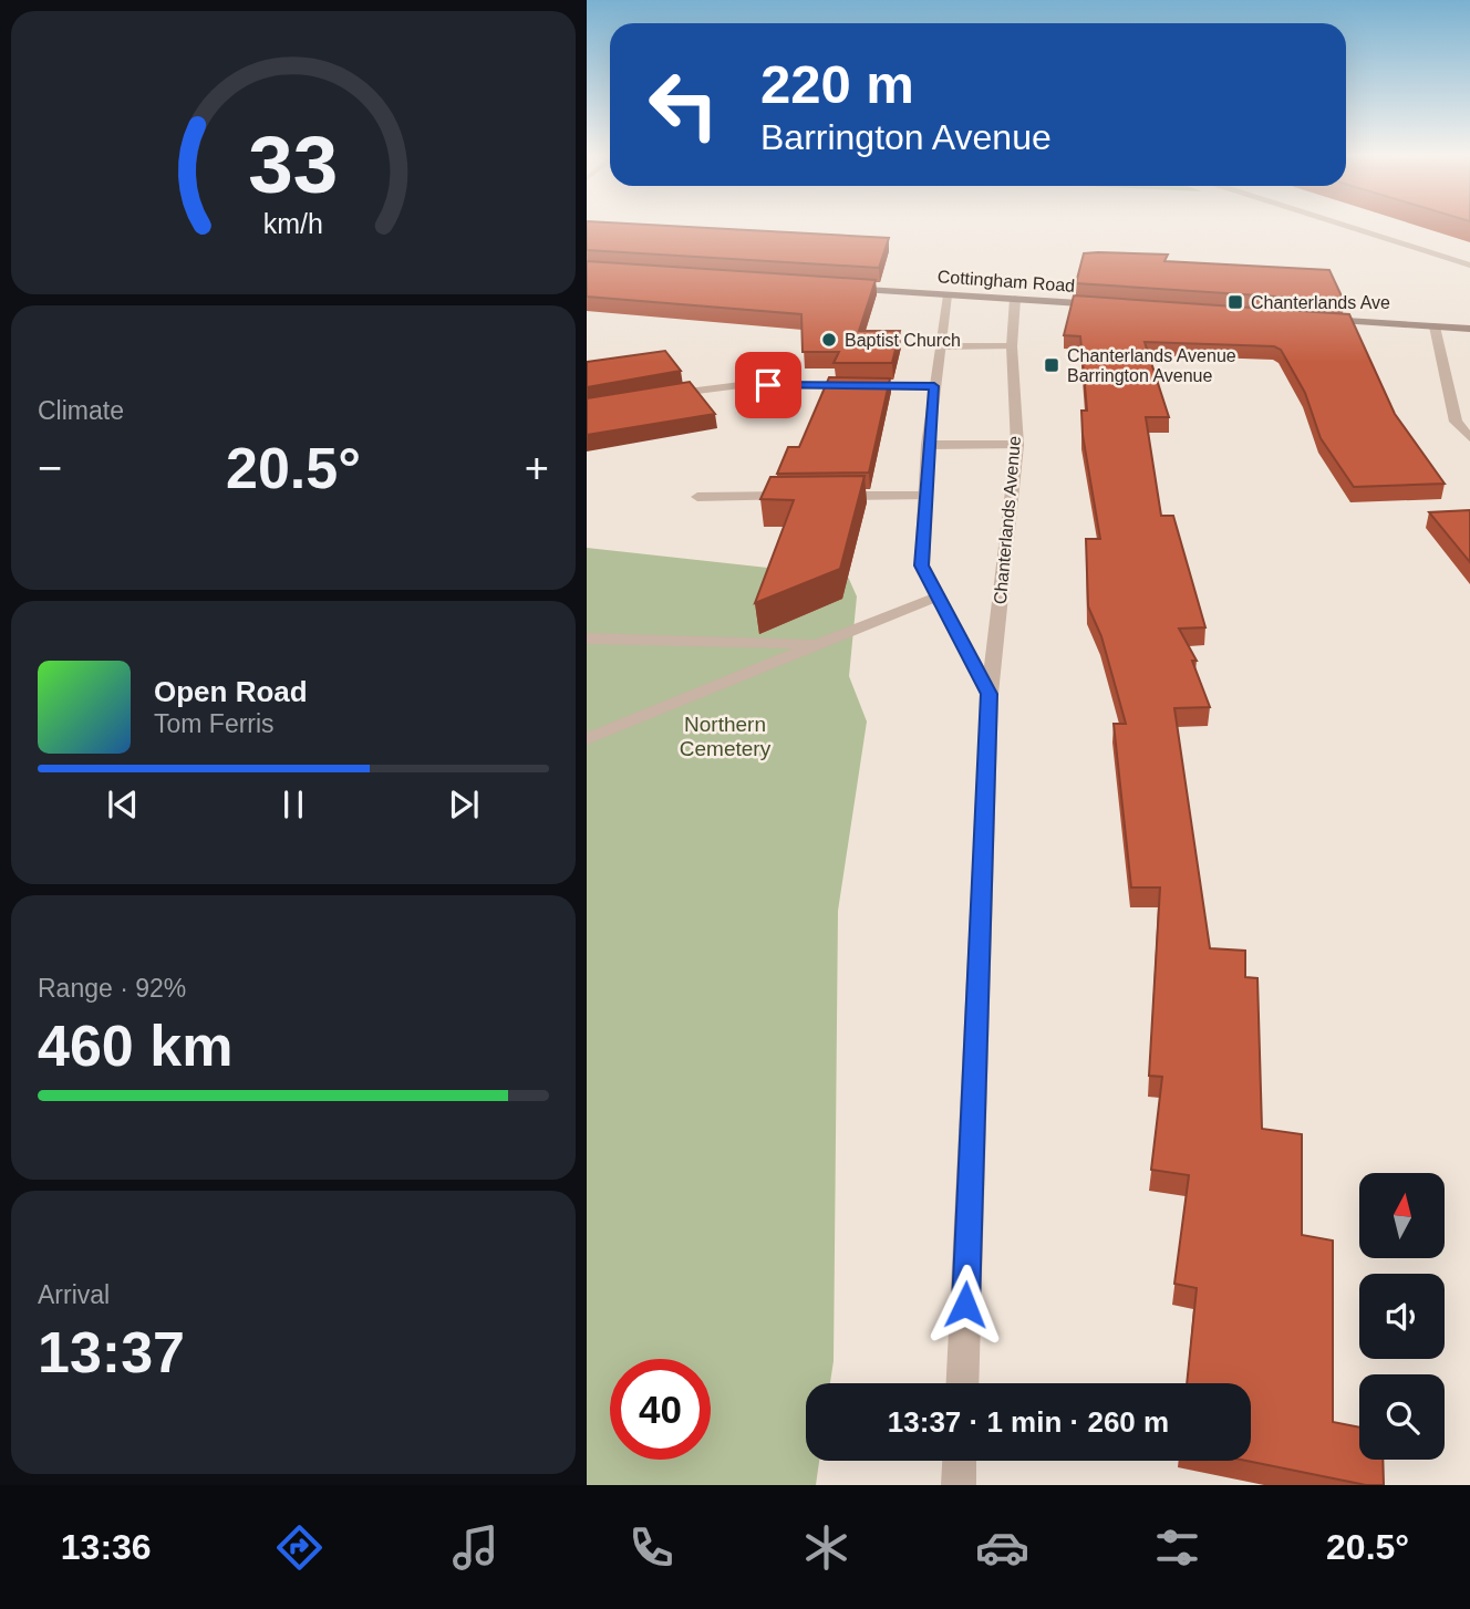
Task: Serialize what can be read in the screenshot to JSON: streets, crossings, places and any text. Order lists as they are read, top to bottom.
{
  "streets": {
    "main road": ["Cottingham Road"],
    "street": ["Chanterlands Avenue"]
  },
  "crossings": [
    ["Cottingham Road", "Chanterlands Avenue"]
  ],
  "parks": ["Northern Cemetery"],
  "places": {
    "transit": ["Chanterlands Ave", "Chanterlands Avenue Barrington Avenue"],
    "other": ["Baptist Church"]
  },
  "north": "top",
  "page": {
    "turn": ["220 m", "Barrington Avenue"],
    "tile": [
      "Climate",
      ["Range · 92%", "460 km"],
      ["Arrival", "13:37"]
    ],
    "heat": ["−", "20.5°", "+"],
    "song": ["Open Road", "Tom Ferris"],
    "limit": "40",
    "trip": "13:37 · 1 min · 260 m",
    "tabs": ["13:36", "20.5°"],
    "gauge": ["33", "km/h"]
  }
}
